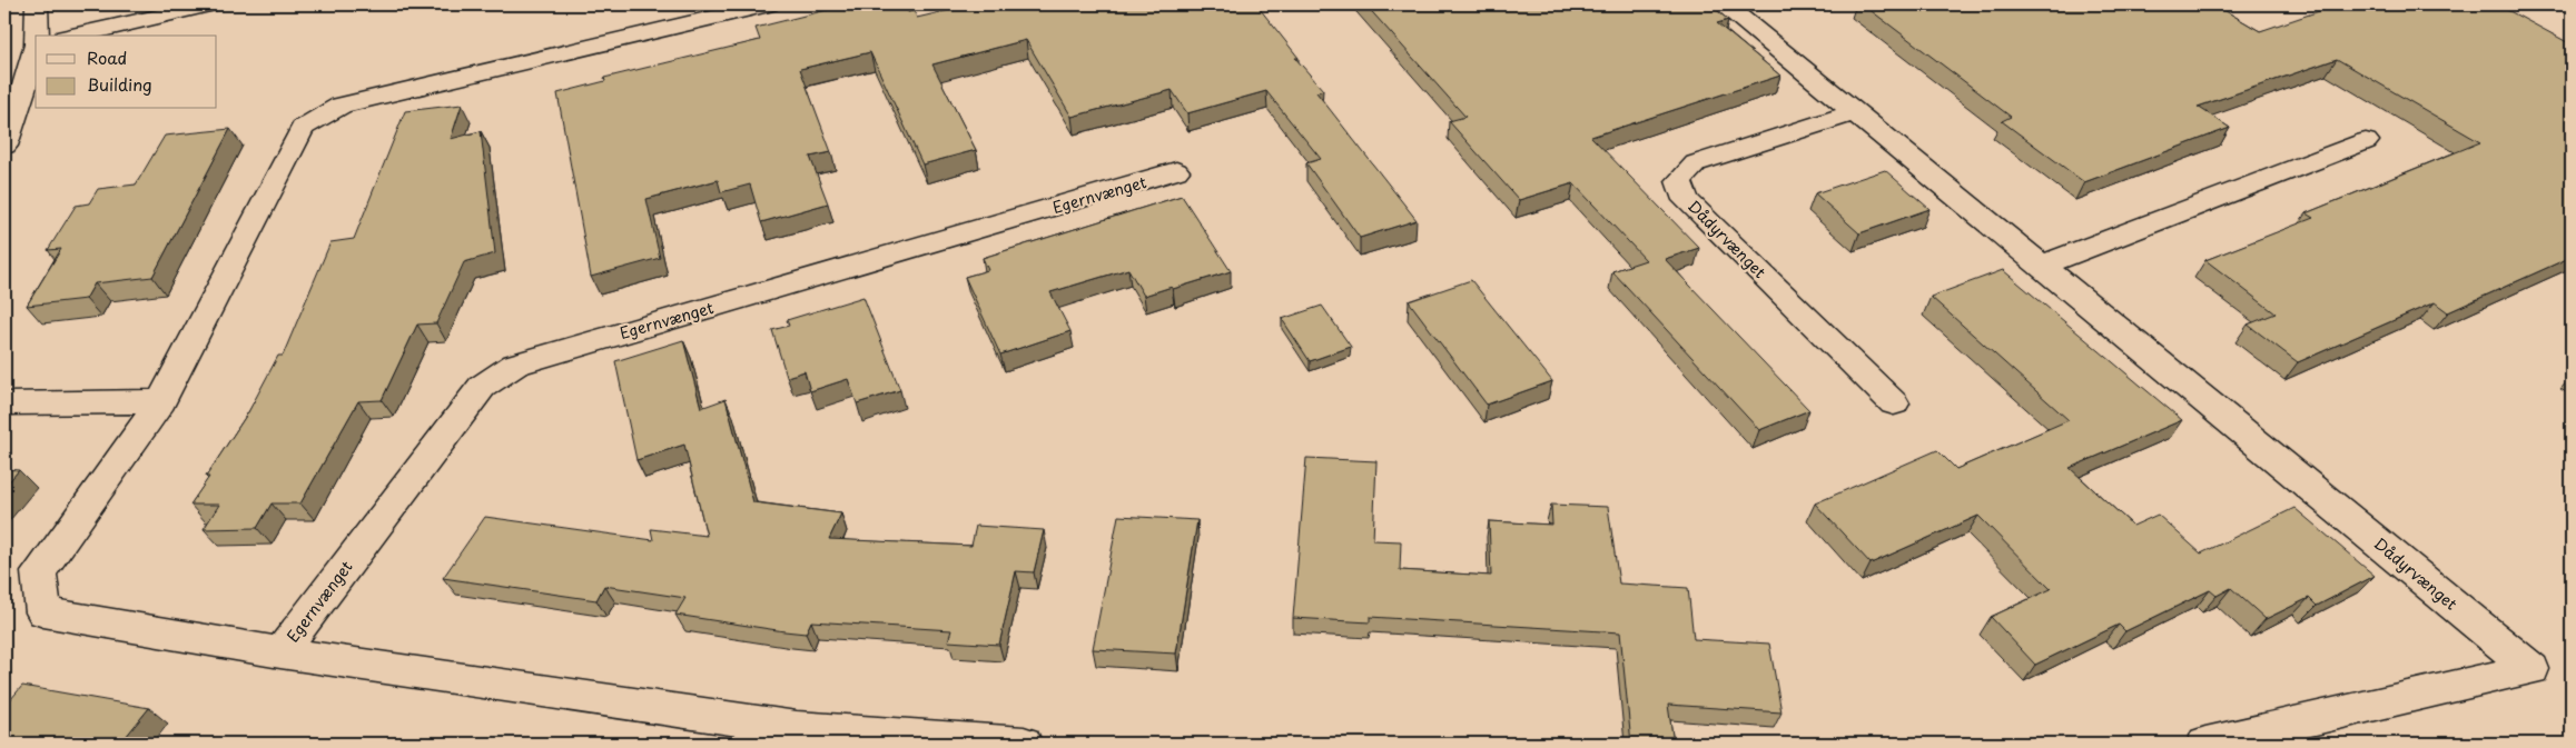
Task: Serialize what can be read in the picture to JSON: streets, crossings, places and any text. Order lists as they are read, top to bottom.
{
  "streets": {
    "street": ["Egernvænget", "Dådyrvænget"]
  },
  "legend": ["Road", "Building"]
}
